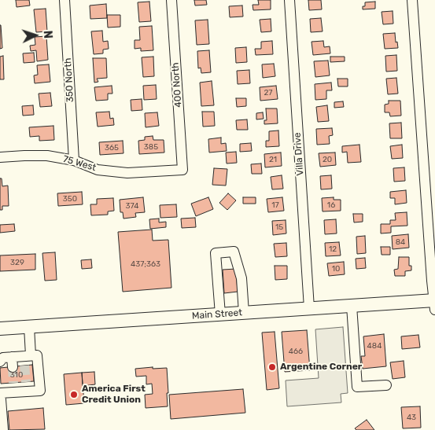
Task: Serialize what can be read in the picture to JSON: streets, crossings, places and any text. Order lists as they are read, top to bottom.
{
  "streets": {
    "main road": ["Main Street"],
    "street": [
      "350 North",
      "400 North",
      "Villa Drive",
      "75 West"
    ]
  },
  "crossings": [
    ["350 North", "75 West"],
    ["400 North", "75 West"],
    ["Villa Drive", "Main Street"]
  ],
  "places": ["Argentine Corner", "America First Credit Union"],
  "house_numbers": [
    "27",
    "385",
    "365",
    "21",
    "20",
    "350",
    "17",
    "16",
    "374",
    "15",
    "84",
    "12",
    "329",
    "437;363",
    "10",
    "484",
    "466",
    "310",
    "43"
  ],
  "north": "right"
}
